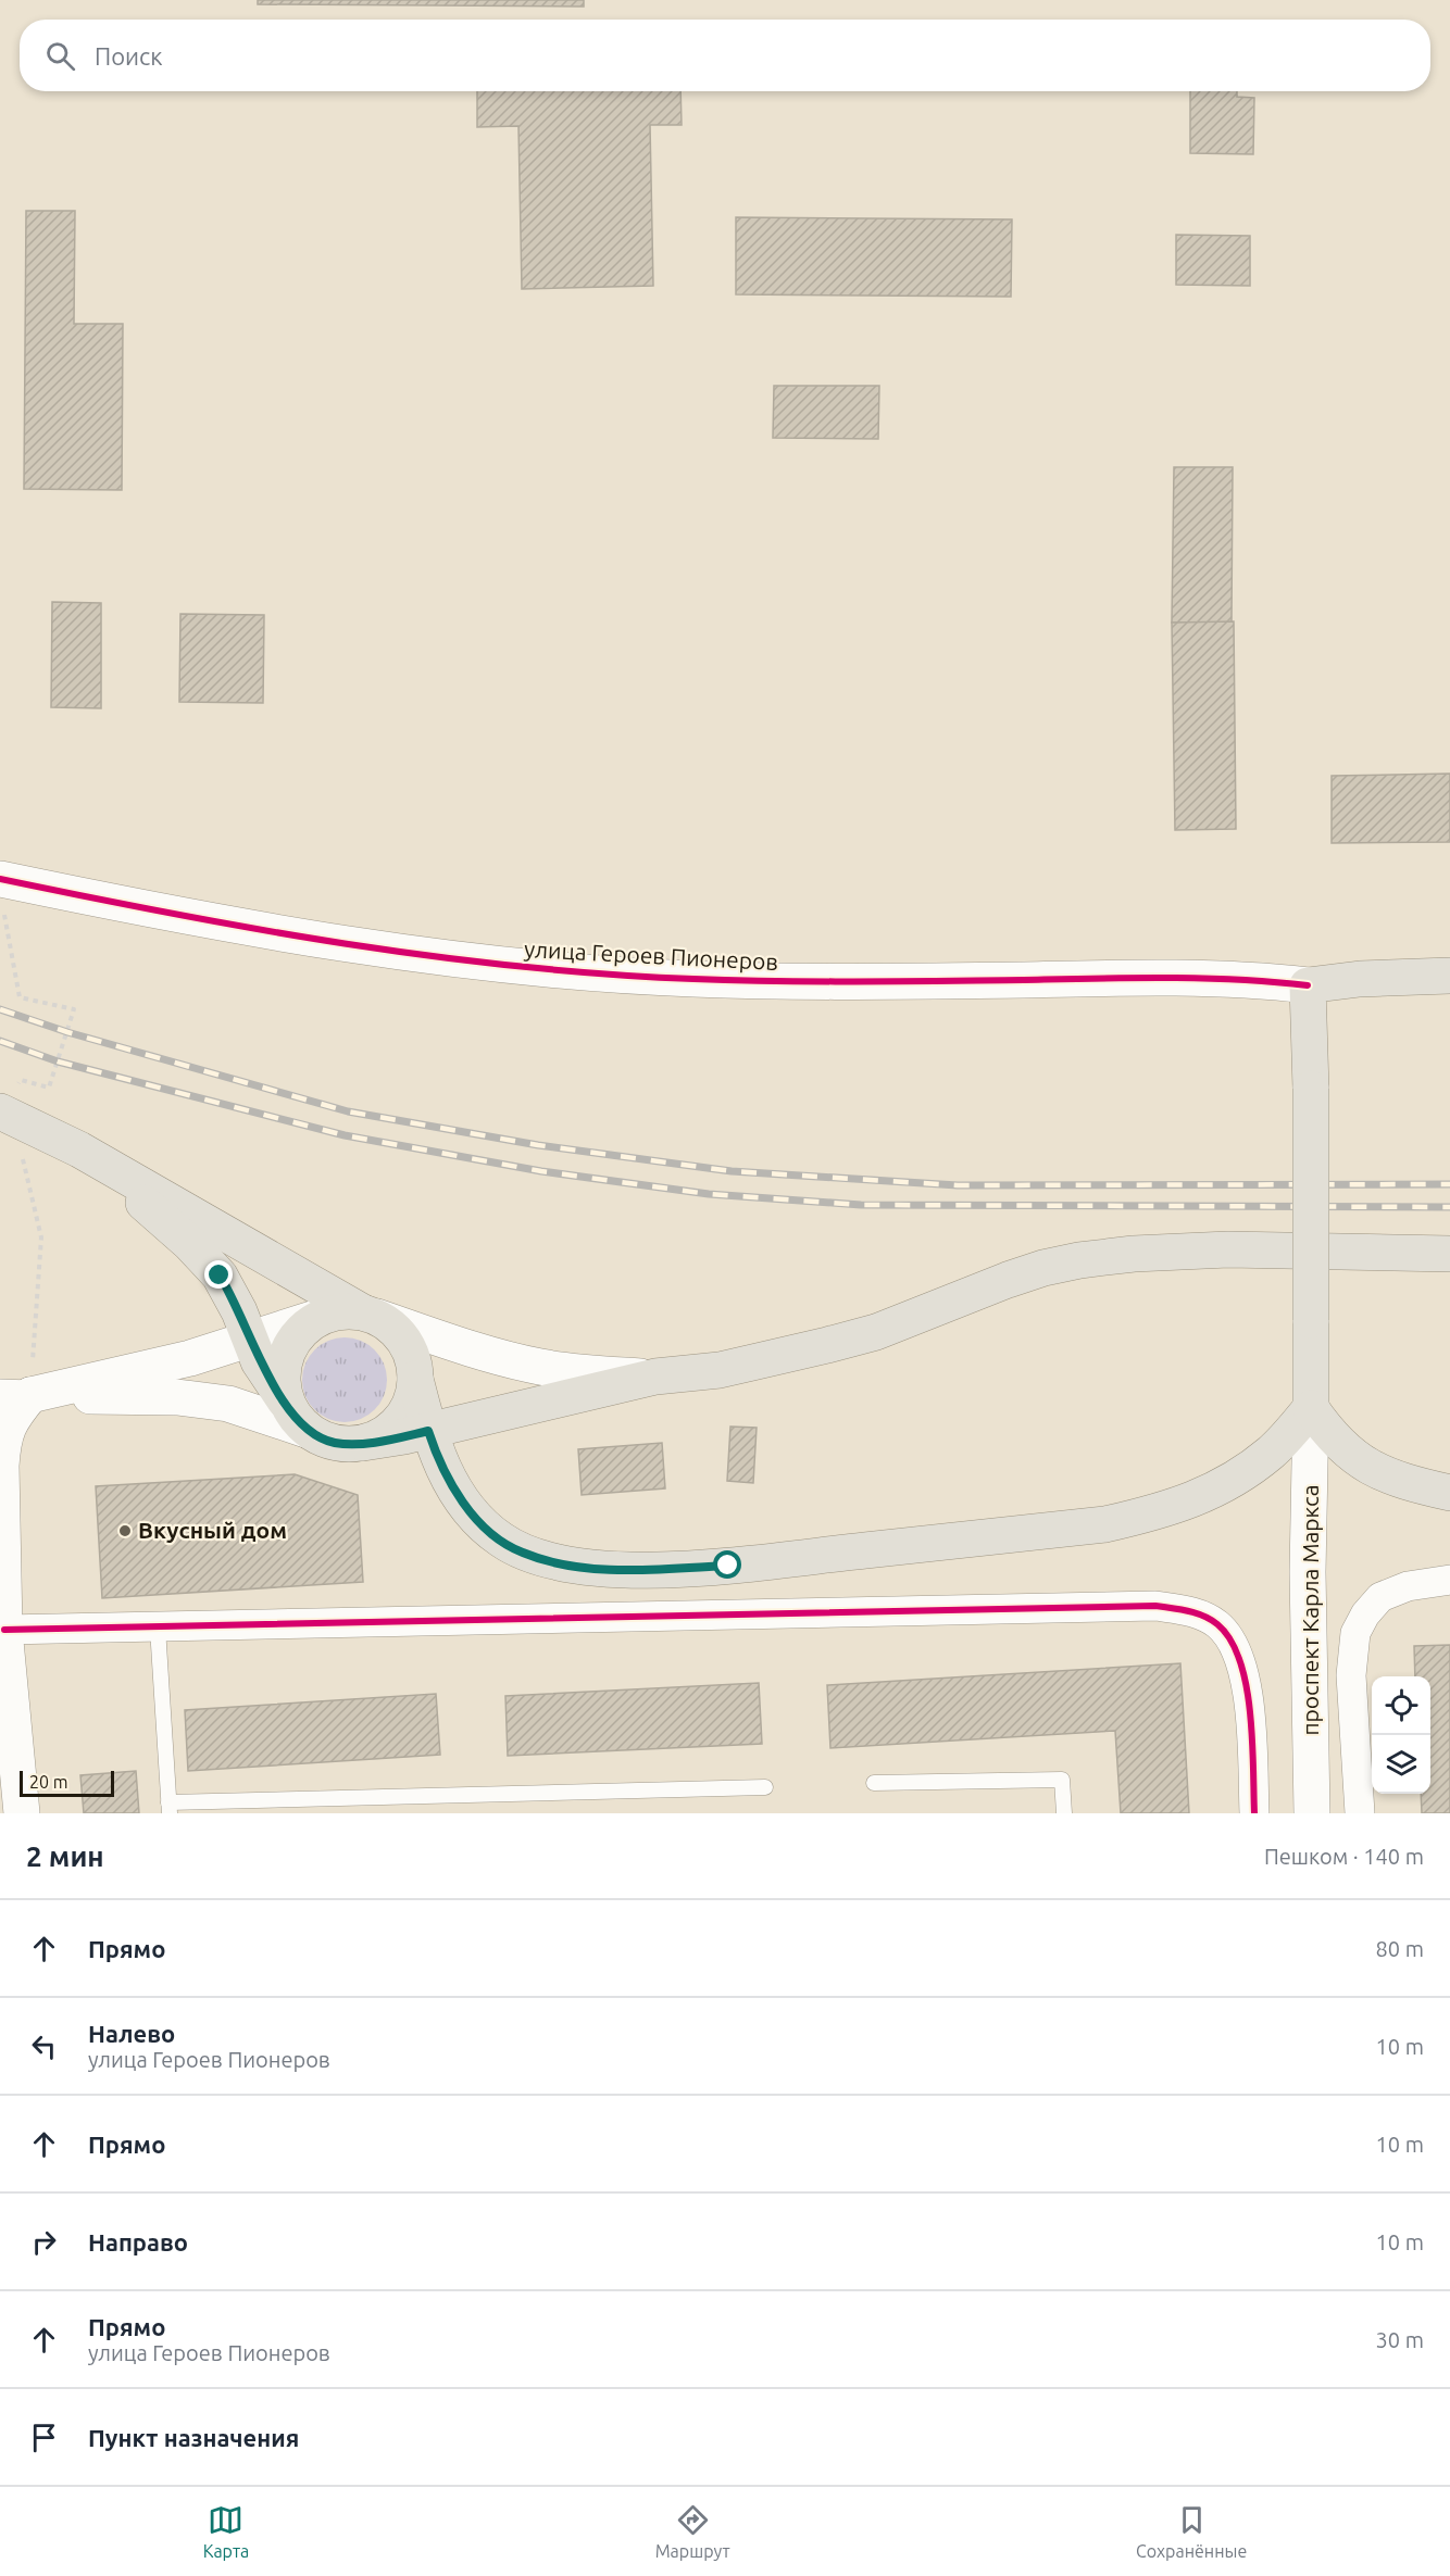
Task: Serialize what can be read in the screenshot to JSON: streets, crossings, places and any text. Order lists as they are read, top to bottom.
{
  "streets": {
    "main road": ["улица Героев Пионеров"],
    "street": ["проспект Карла Маркса"]
  },
  "places": ["Вкусный дом"],
  "scale_bar": "20 m",
  "page": {
    "search": "Поиск",
    "scale": "20 m",
    "heading": ["2 мин", "Пешком · 140 m"],
    "list": [
      ["Прямо", "80 m"],
      ["Налево", "улица Героев Пионеров", "10 m"],
      ["Прямо", "10 m"],
      ["Направо", "10 m"],
      ["Прямо", "улица Героев Пионеров", "30 m"],
      "Пункт назначения"
    ],
    "nav": ["Карта", "Маршрут", "Сохранённые"]
  }
}
